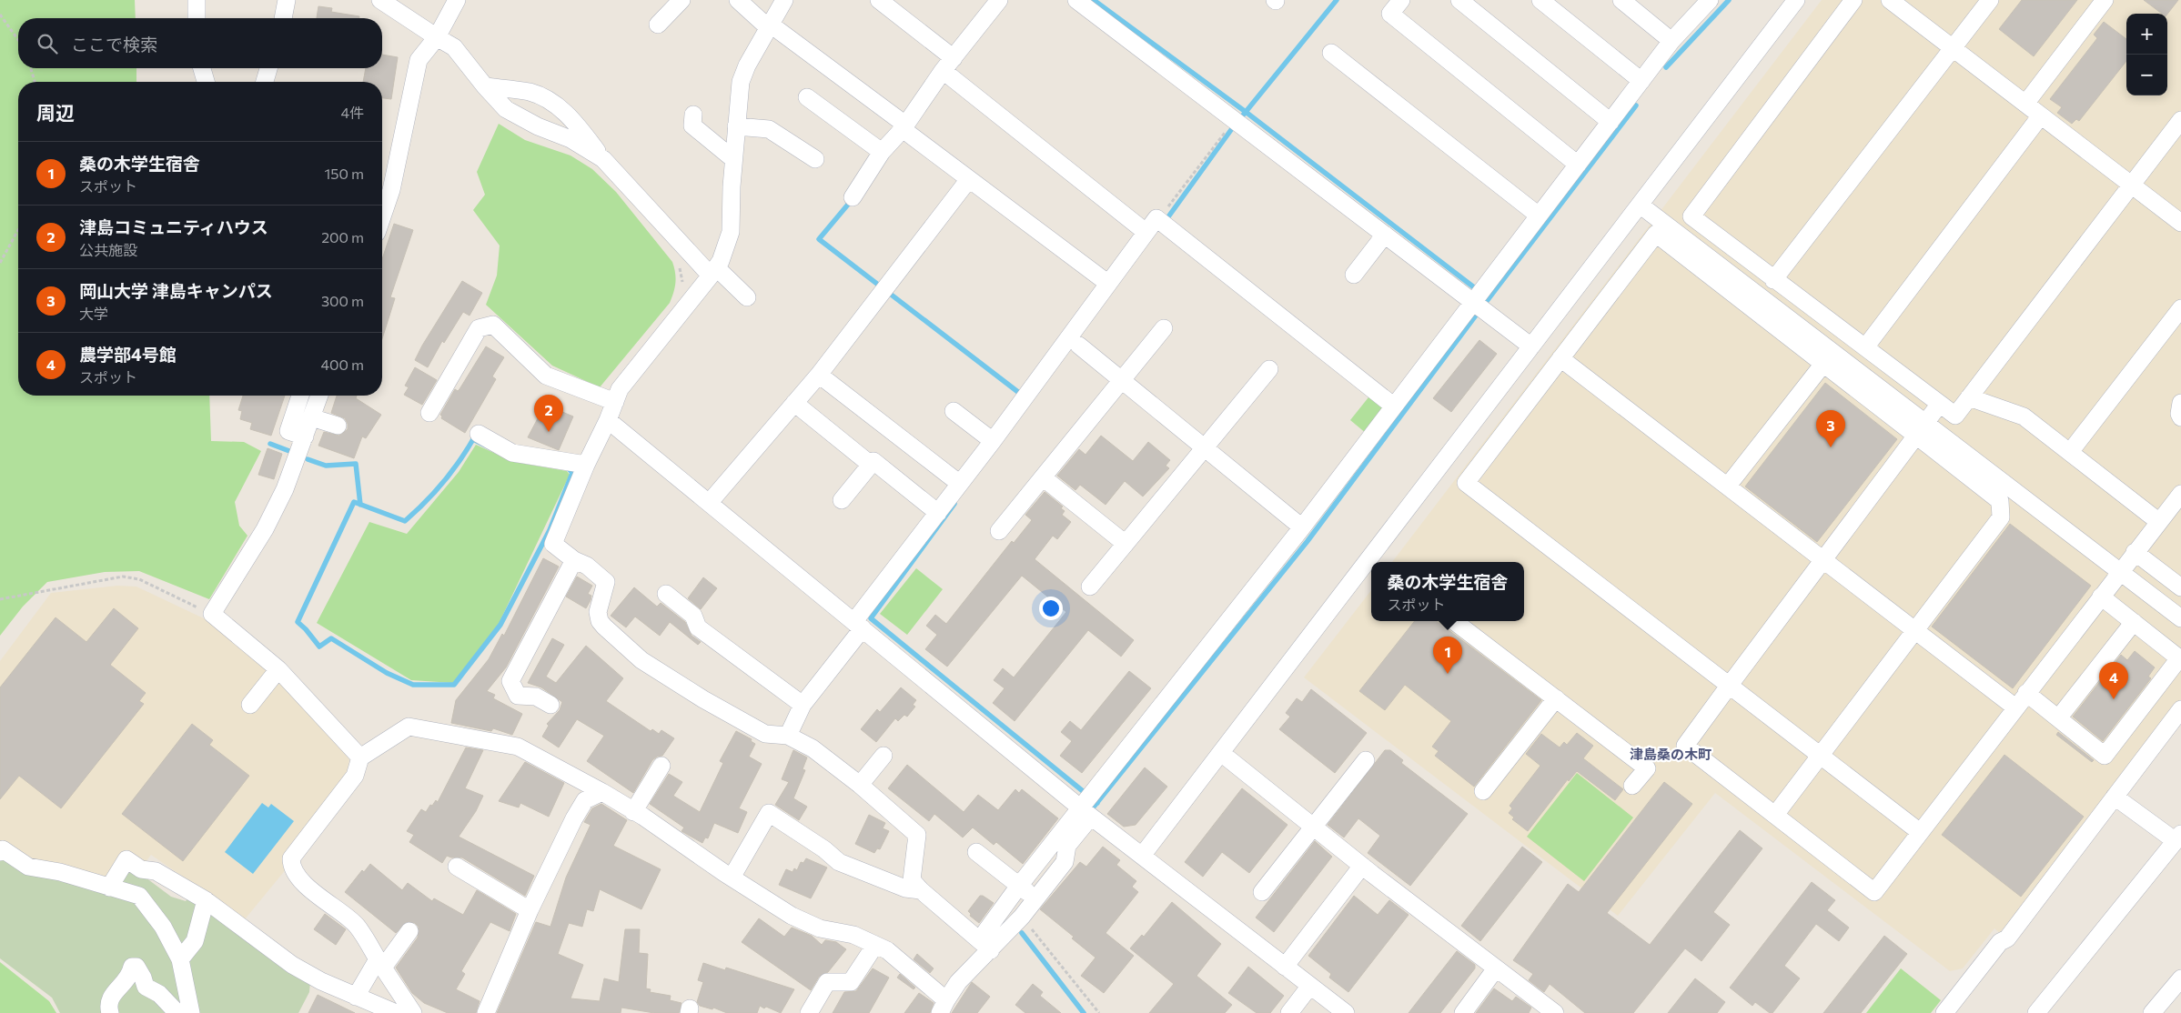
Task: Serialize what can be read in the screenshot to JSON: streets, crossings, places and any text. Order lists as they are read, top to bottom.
{
  "districts": ["津島桑の木町"],
  "page": {
    "map_buttons": ["+", "−"],
    "search": "ここで検索",
    "heading": ["周辺", "4件"],
    "list": [
      {
        "mark": "1",
        "name": "桑の木学生宿舎",
        "note": "スポット",
        "value": "150 m"
      },
      {
        "mark": "2",
        "name": "津島コミュニティハウス",
        "note": "公共施設",
        "value": "200 m"
      },
      {
        "mark": "3",
        "name": "岡山大学 津島キャンパス",
        "note": "大学",
        "value": "300 m"
      },
      {
        "mark": "4",
        "name": "農学部4号館",
        "note": "スポット",
        "value": "400 m"
      }
    ],
    "pins": [
      "2",
      "3",
      "1",
      "4"
    ],
    "popup": ["桑の木学生宿舎", "スポット"]
  }
}
